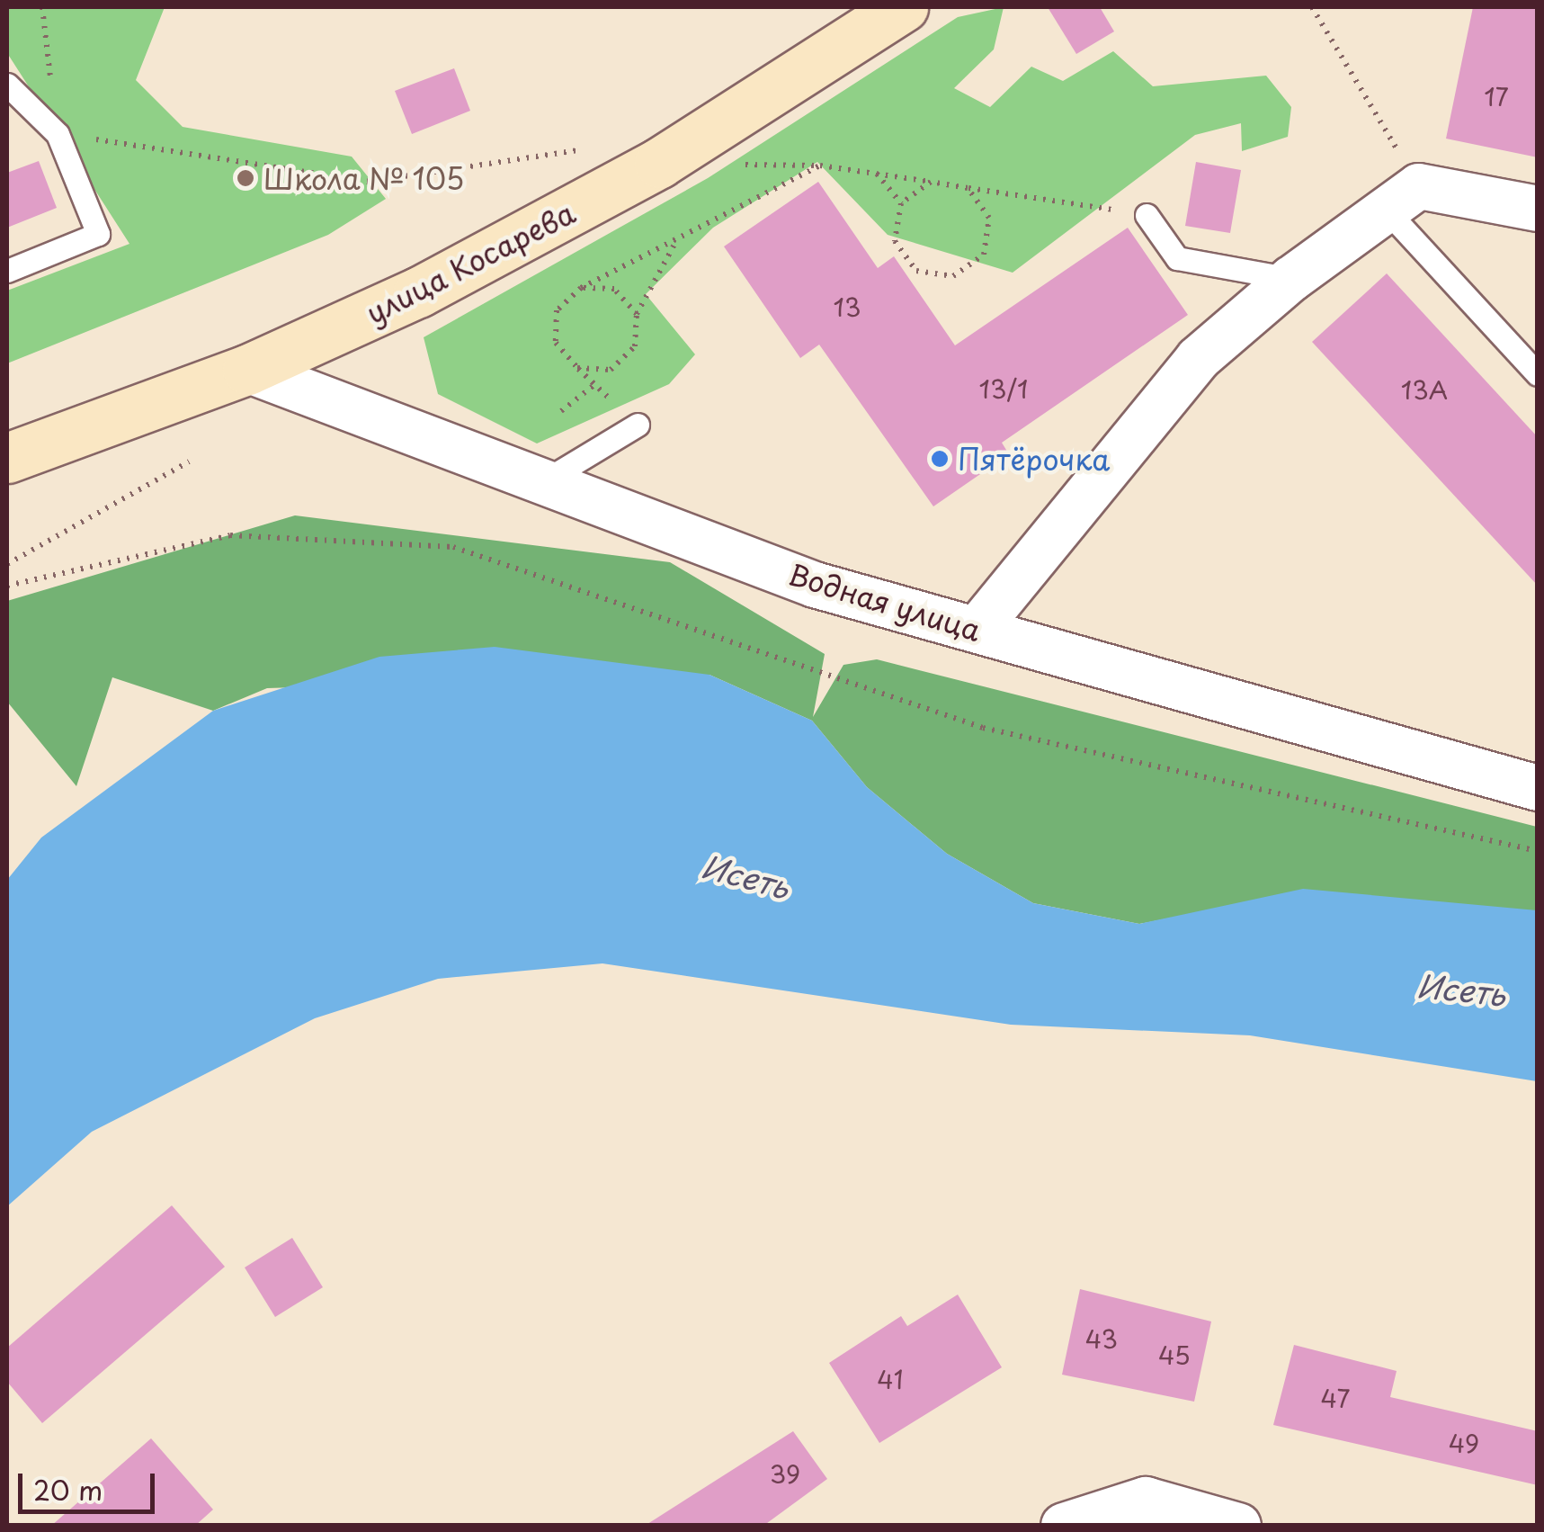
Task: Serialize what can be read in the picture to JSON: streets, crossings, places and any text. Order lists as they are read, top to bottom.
{
  "streets": {
    "street": ["улица Косарева", "Водная улица"]
  },
  "crossings": [
    ["улица Косарева", "Водная улица"]
  ],
  "water": ["Исеть"],
  "places": ["Школа № 105", "Пятёрочка"],
  "house_numbers": [
    "17",
    "13",
    "13/1",
    "13А",
    "43",
    "45",
    "41",
    "47",
    "49",
    "39"
  ],
  "scale_bar": "20 m"
}
